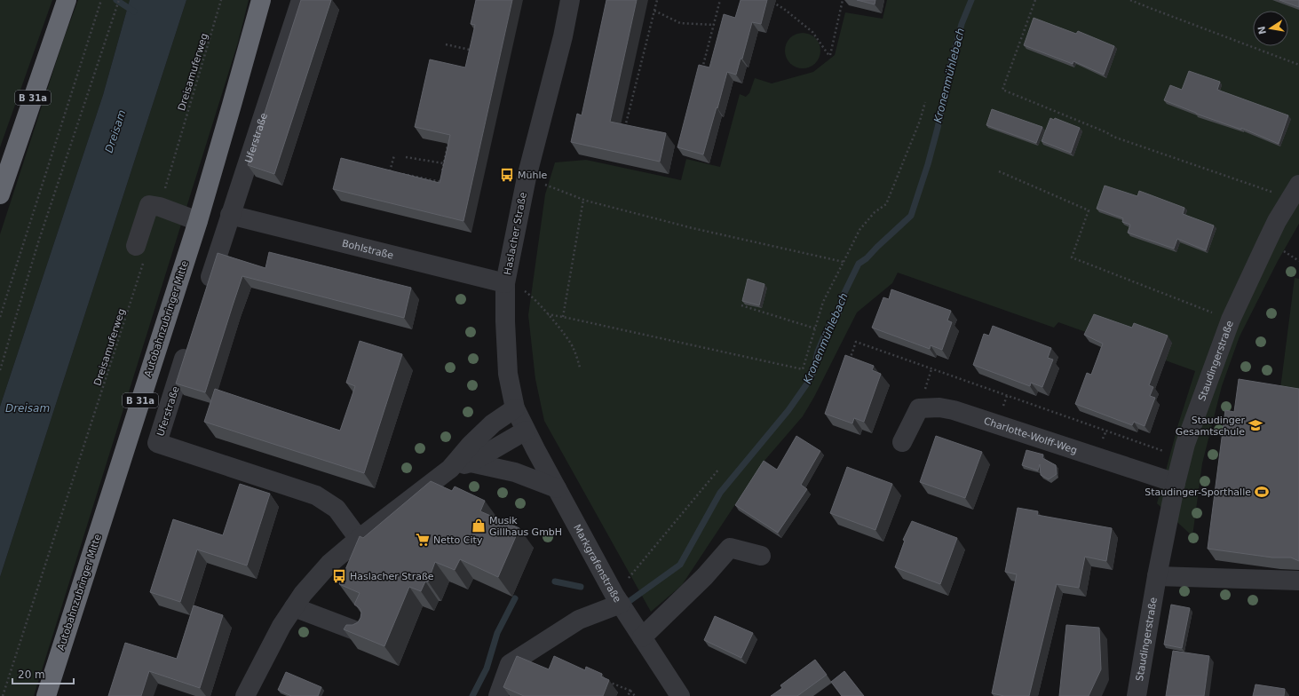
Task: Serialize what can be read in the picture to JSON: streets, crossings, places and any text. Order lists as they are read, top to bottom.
{
  "streets": {
    "highway": ["B 31a", "Autobahnzubringer Mitte"],
    "street": [
      "Uferstraße",
      "Haslacher Straße",
      "Bohlstraße",
      "Staudingerstraße",
      "Charlotte-Wolff-Weg",
      "Markgrafenstraße"
    ],
    "path": ["Dreisamuferweg"]
  },
  "crossings": [
    ["Uferstraße", "Bohlstraße"],
    ["Haslacher Straße", "Bohlstraße"],
    ["Haslacher Straße", "Markgrafenstraße"],
    ["Staudingerstraße", "Charlotte-Wolff-Weg"]
  ],
  "water": ["Kronenmühlebach", "Dreisam"],
  "places": {
    "bus stop": ["Mühle", "Haslacher Straße"],
    "school or university": ["Staudinger Gesamtschule"],
    "sports": ["Staudinger-Sporthalle"],
    "shop": ["Musik Gillhaus GmbH"],
    "supermarket": ["Netto City"]
  },
  "scale_bar": "20 m",
  "north": "left"
}
